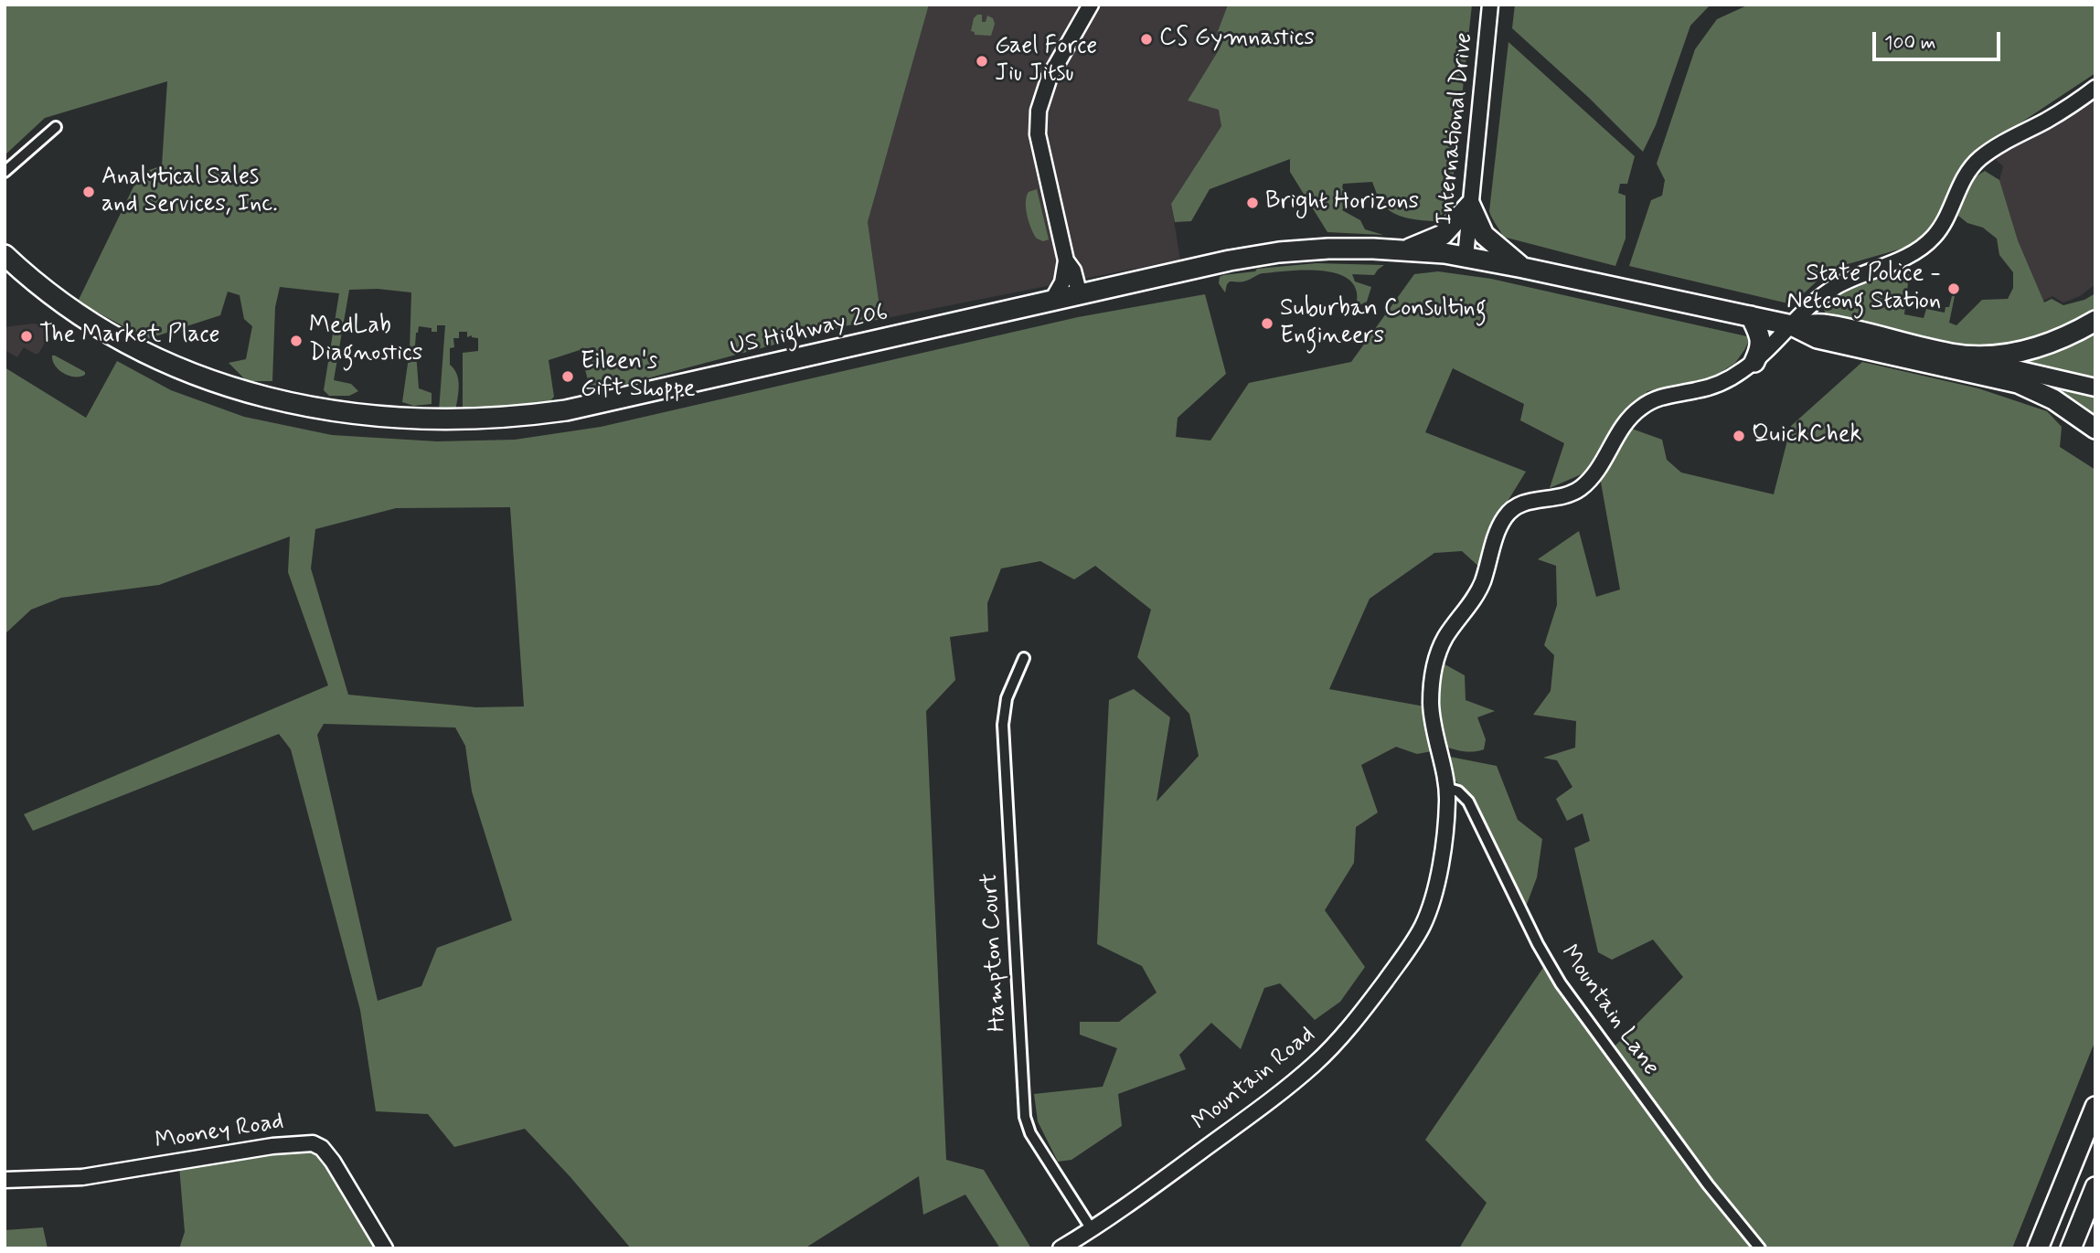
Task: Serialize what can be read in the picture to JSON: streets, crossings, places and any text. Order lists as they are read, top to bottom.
{
  "streets": {
    "highway": ["US Highway 206"],
    "street": [
      "International Drive",
      "Hampton Court",
      "Mountain Lane",
      "Mountain Road",
      "Mooney Road"
    ]
  },
  "crossings": [
    ["International Drive", "US Highway 206"],
    ["US Highway 206", "Mountain Road"],
    ["Hampton Court", "Mountain Road"],
    ["Mountain Lane", "Mountain Road"]
  ],
  "places": [
    "CS Gymnastics",
    "Gael Force Jiu Jitsu",
    "Analytical Sales and Services, Inc.",
    "Bright Horizons",
    "State Police - Netcong Station",
    "Suburban Consulting Engineers",
    "The Market Place",
    "MedLab Diagnostics",
    "Eileen's Gift Shoppe",
    "QuickChek"
  ],
  "scale_bar": "100 m"
}
